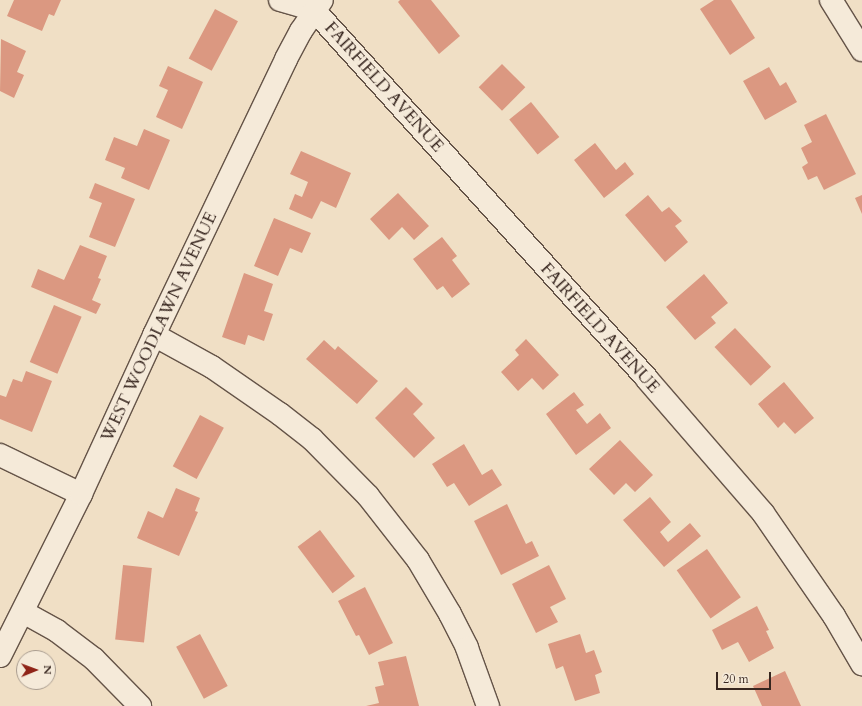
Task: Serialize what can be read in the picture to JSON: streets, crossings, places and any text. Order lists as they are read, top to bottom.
{
  "streets": {
    "street": ["FAIRFIELD AVENUE", "WEST WOODLAWN AVENUE"]
  },
  "crossings": [
    ["FAIRFIELD AVENUE", "WEST WOODLAWN AVENUE"]
  ],
  "scale_bar": "20 m",
  "north": "right"
}
